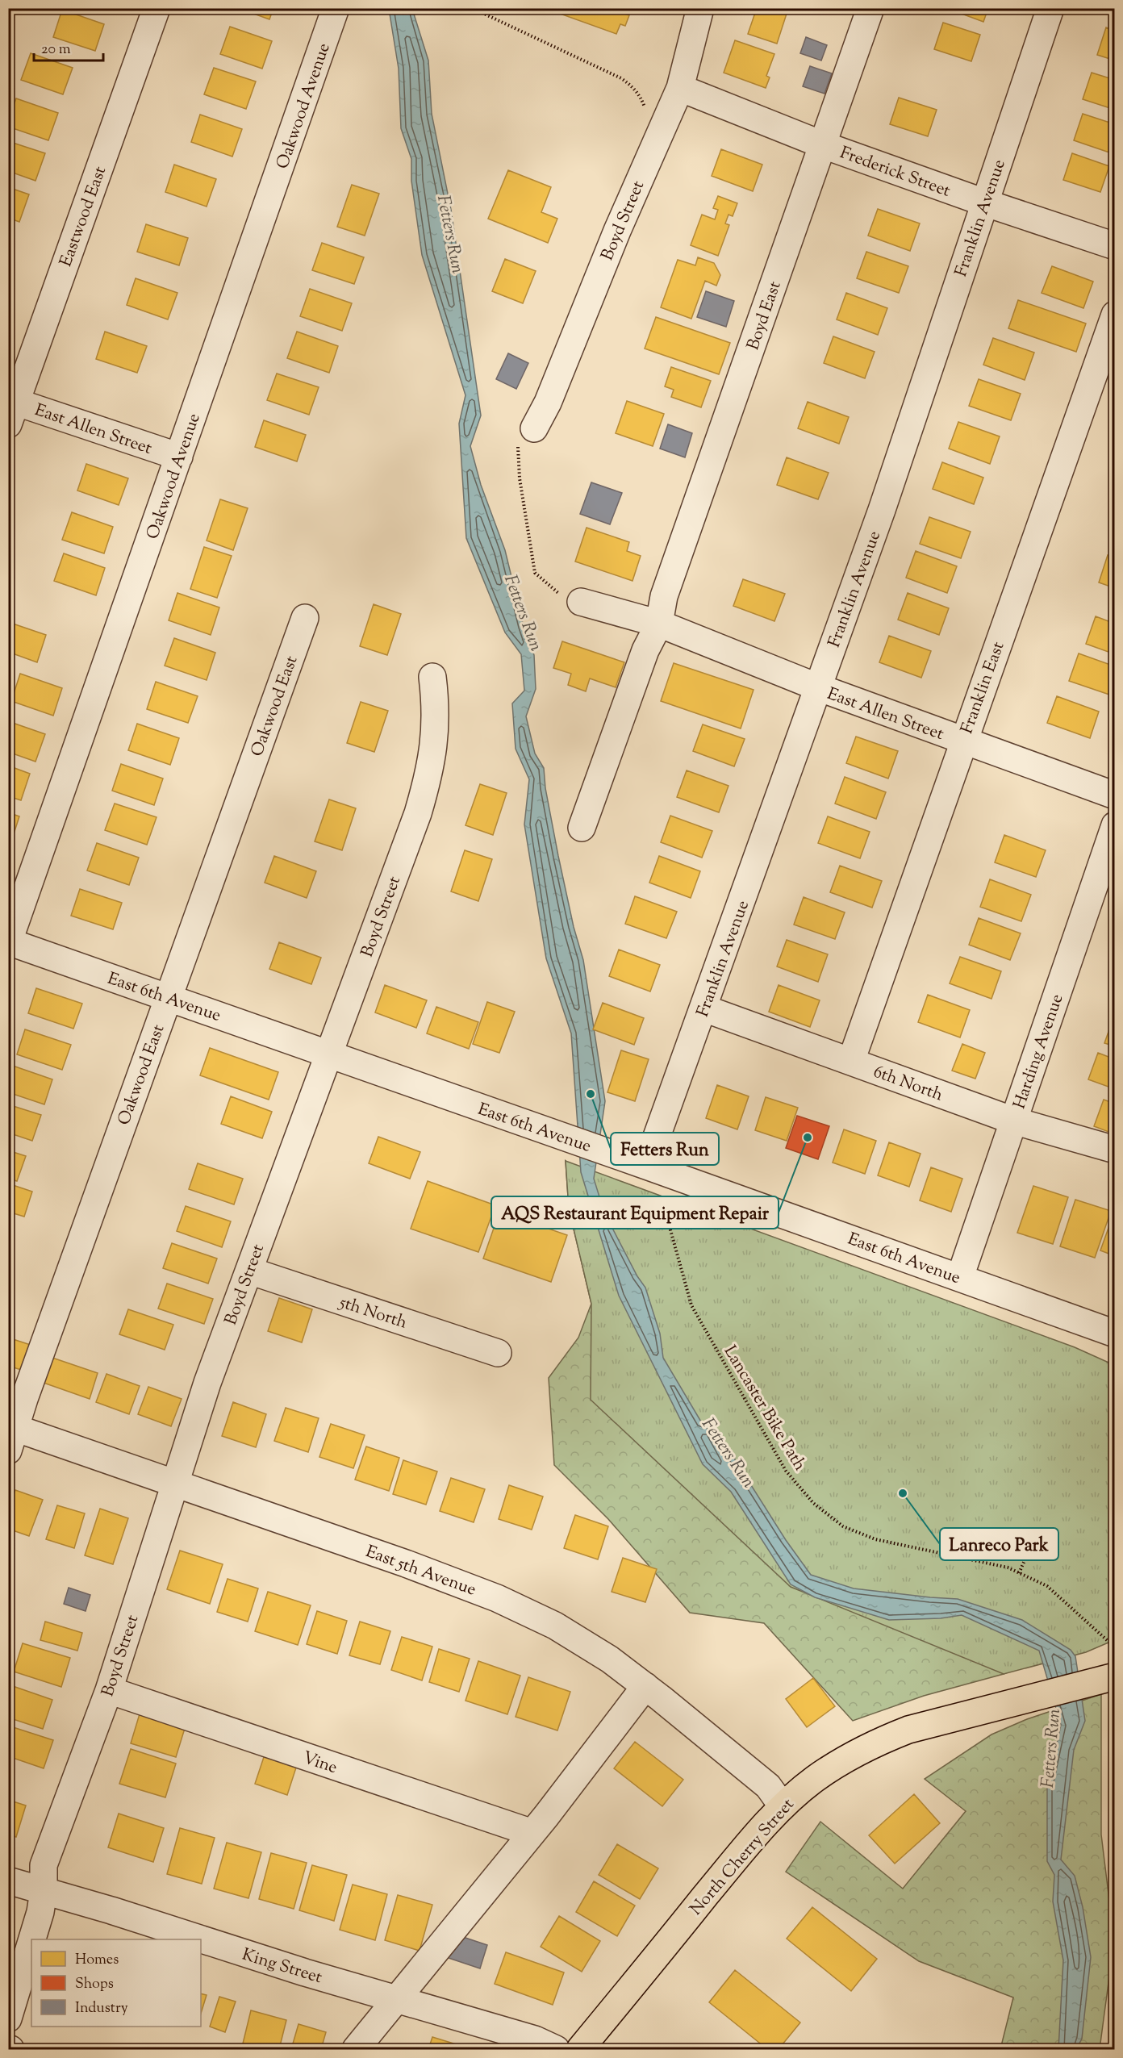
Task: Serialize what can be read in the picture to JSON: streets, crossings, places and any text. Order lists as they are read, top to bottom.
{
  "streets": {
    "main road": ["North Cherry Street"],
    "street": [
      "Oakwood Avenue",
      "Frederick Street",
      "Eastwood East",
      "Franklin Avenue",
      "Boyd Street",
      "Boyd East",
      "East Allen Street",
      "Franklin East",
      "Oakwood East",
      "East 6th Avenue",
      "Harding Avenue",
      "6th North",
      "5th North",
      "East 5th Avenue",
      "Vine",
      "King Street"
    ],
    "path": ["Lancaster Bike Path"]
  },
  "crossings": [
    ["Oakwood Avenue", "East Allen Street"],
    ["Oakwood Avenue", "East 6th Avenue"],
    ["Frederick Street", "Franklin Avenue"],
    ["Frederick Street", "Boyd Street"],
    ["Frederick Street", "Boyd East"],
    ["Eastwood East", "East Allen Street"],
    ["Franklin Avenue", "East Allen Street"],
    ["Franklin Avenue", "East 6th Avenue"],
    ["Franklin Avenue", "6th North"],
    ["Boyd Street", "East 6th Avenue"],
    ["Boyd Street", "5th North"],
    ["Boyd Street", "East 5th Avenue"],
    ["Boyd Street", "Vine"],
    ["Boyd Street", "King Street"],
    ["Boyd East", "East Allen Street"],
    ["East Allen Street", "Franklin East"],
    ["Franklin East", "6th North"],
    ["Oakwood East", "East 6th Avenue"],
    ["Oakwood East", "East 5th Avenue"],
    ["East 6th Avenue", "Harding Avenue"],
    ["Harding Avenue", "6th North"],
    ["East 5th Avenue", "North Cherry Street"]
  ],
  "water": ["Fetters Run"],
  "places": ["Fetters Run", "AQS Restaurant Equipment Repair", "Lanreco Park"],
  "legend": ["Homes", "Shops", "Industry"],
  "scale_bar": "20 m"
}
